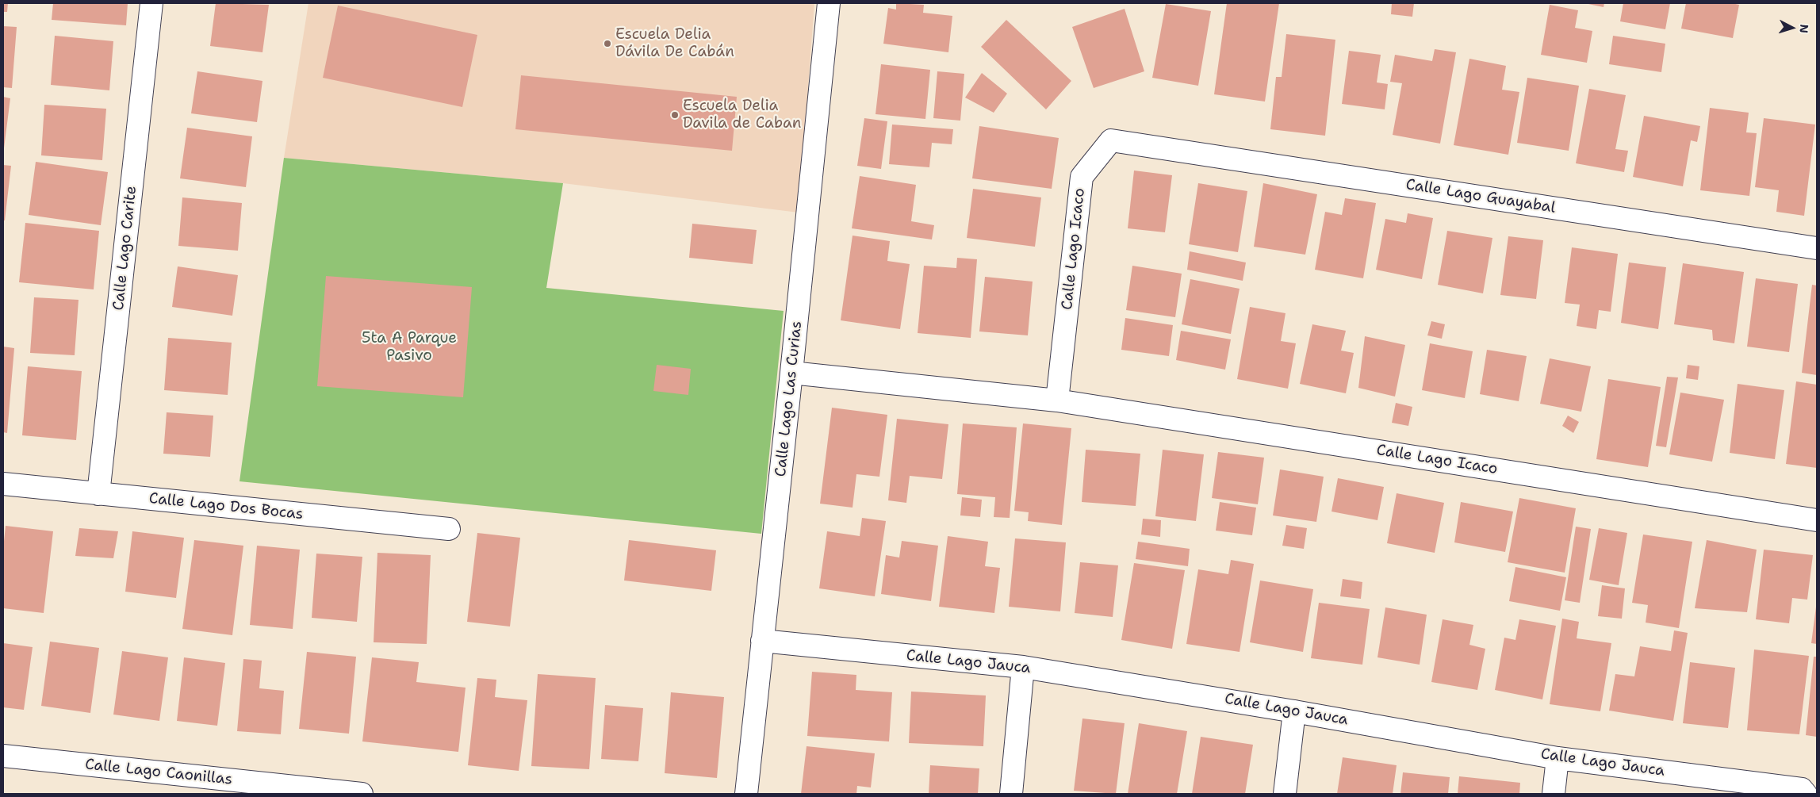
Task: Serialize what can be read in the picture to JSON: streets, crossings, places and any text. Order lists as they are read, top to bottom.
{
  "streets": {
    "street": [
      "Calle Lago Guayabal",
      "Calle Lago Carite",
      "Calle Lago Icaco",
      "Calle Lago Las Curias",
      "Calle Lago Dos Bocas",
      "Calle Lago Jauca",
      "Calle Lago Caonillas"
    ]
  },
  "crossings": [
    ["Calle Lago Guayabal", "Calle Lago Icaco"],
    ["Calle Lago Carite", "Calle Lago Dos Bocas"],
    ["Calle Lago Icaco", "Calle Lago Las Curias"],
    ["Calle Lago Las Curias", "Calle Lago Jauca"]
  ],
  "parks": ["5ta A Parque Pasivo"],
  "places": ["Escuela Delia Dávila De Cabán", "Escuela Delia Davila de Caban"],
  "north": "right"
}
